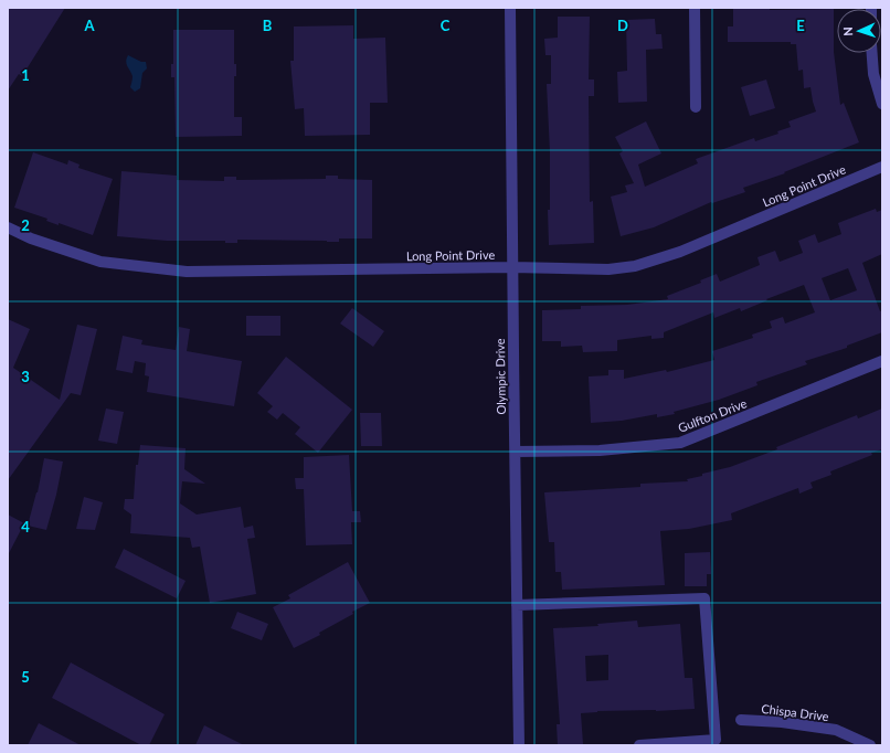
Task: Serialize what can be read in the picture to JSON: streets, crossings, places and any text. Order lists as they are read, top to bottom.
{
  "streets": {
    "street": [
      "Long Point Drive",
      "Olympic Drive",
      "Gulfton Drive",
      "Chispa Drive"
    ]
  },
  "crossings": [
    ["Long Point Drive", "Olympic Drive"],
    ["Olympic Drive", "Gulfton Drive"]
  ],
  "north": "left",
  "grid": {
    "columns": [
      "A",
      "B",
      "C",
      "D",
      "E"
    ],
    "rows": [
      "1",
      "2",
      "3",
      "4",
      "5"
    ]
  }
}
